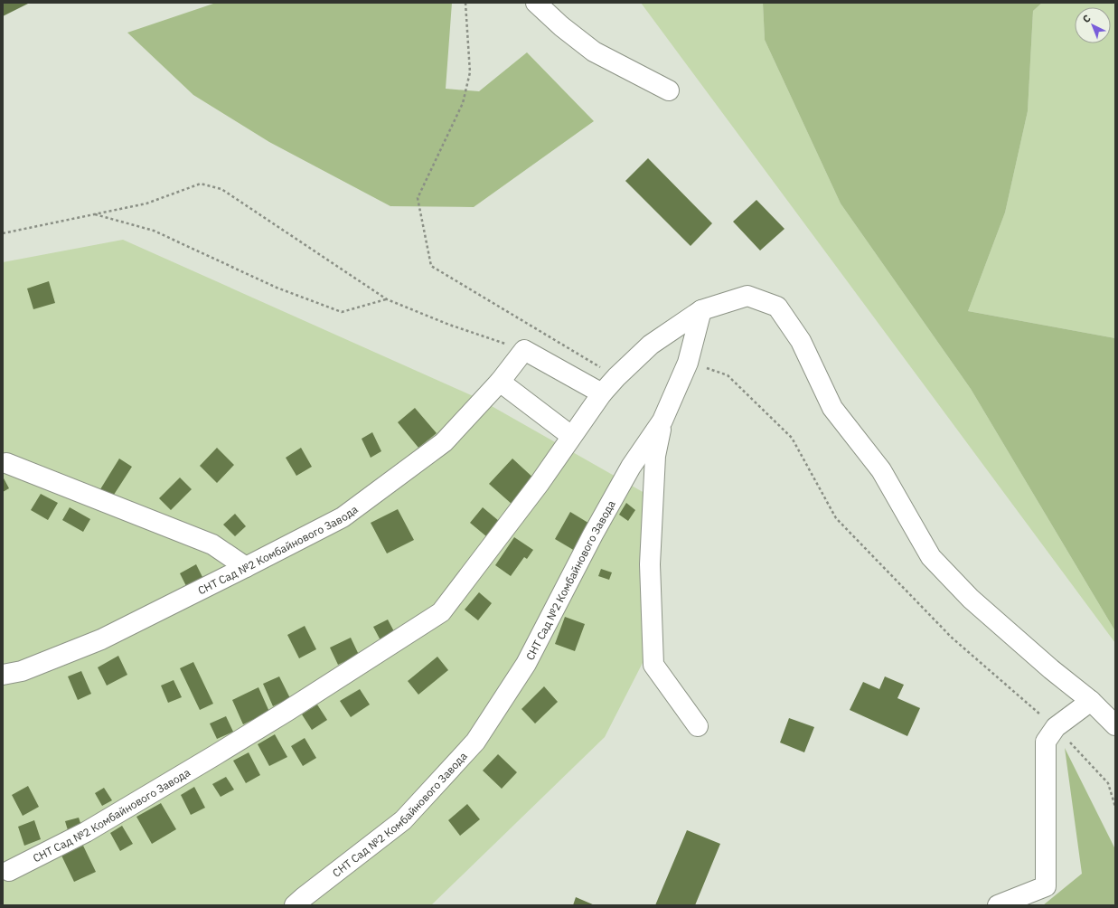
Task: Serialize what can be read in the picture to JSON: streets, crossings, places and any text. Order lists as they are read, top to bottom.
{
  "streets": {
    "street": ["СНТ Сад №2 Комбайнового Завода"]
  },
  "north": "top left"
}
